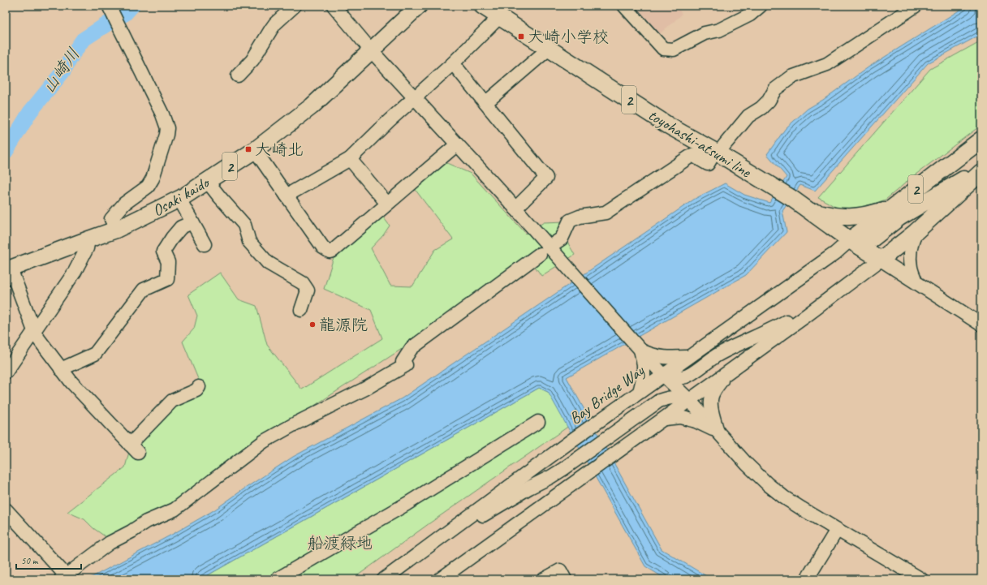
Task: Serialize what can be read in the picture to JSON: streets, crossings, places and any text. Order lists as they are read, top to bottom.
{
  "streets": {
    "main road": ["2", "toyohashi-atsumi line", "Osaki kaido"],
    "street": ["Bay Bridge Way"]
  },
  "crossings": [
    ["2", "toyohashi-atsumi line"],
    ["2", "Bay Bridge Way"],
    ["toyohashi-atsumi line", "Bay Bridge Way"]
  ],
  "water": ["山崎川"],
  "parks": ["船渡緑地"],
  "places": {
    "transit": ["大崎小学校", "大崎北"],
    "other": ["龍源院"]
  },
  "scale_bar": "50 m"
}
